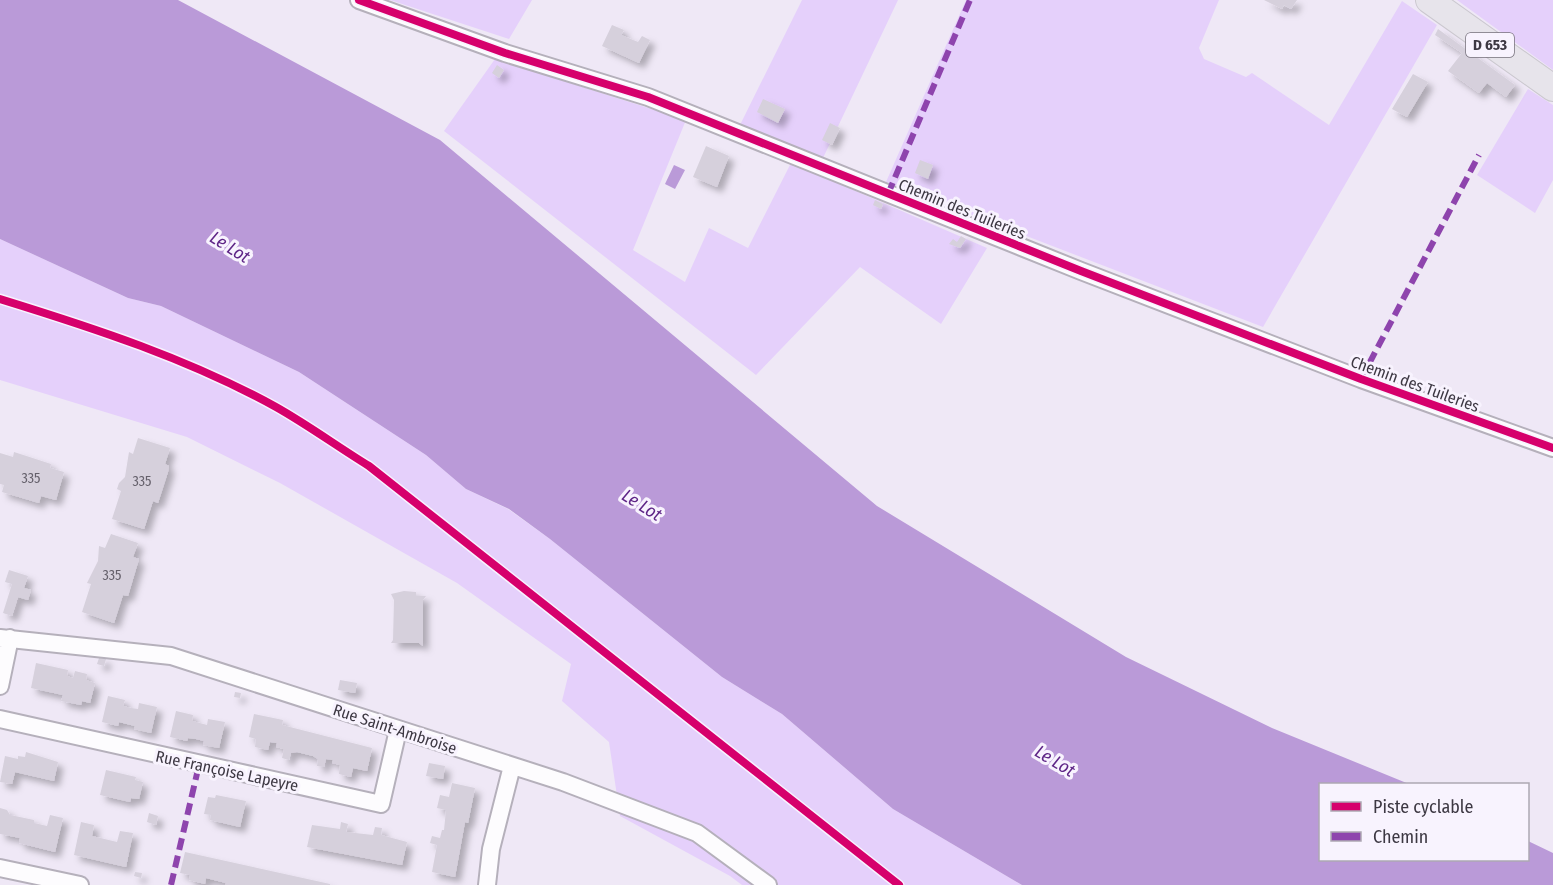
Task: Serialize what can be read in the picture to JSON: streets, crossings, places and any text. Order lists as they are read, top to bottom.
{
  "streets": {
    "main road": ["D 653"],
    "street": ["Chemin des Tuileries", "Rue Saint-Ambroise", "Rue Françoise Lapeyre"]
  },
  "crossings": [
    ["Rue Saint-Ambroise", "Rue Françoise Lapeyre"]
  ],
  "water": ["Le Lot"],
  "house_numbers": ["335", "335", "335"],
  "legend": ["Piste cyclable", "Chemin"]
}
